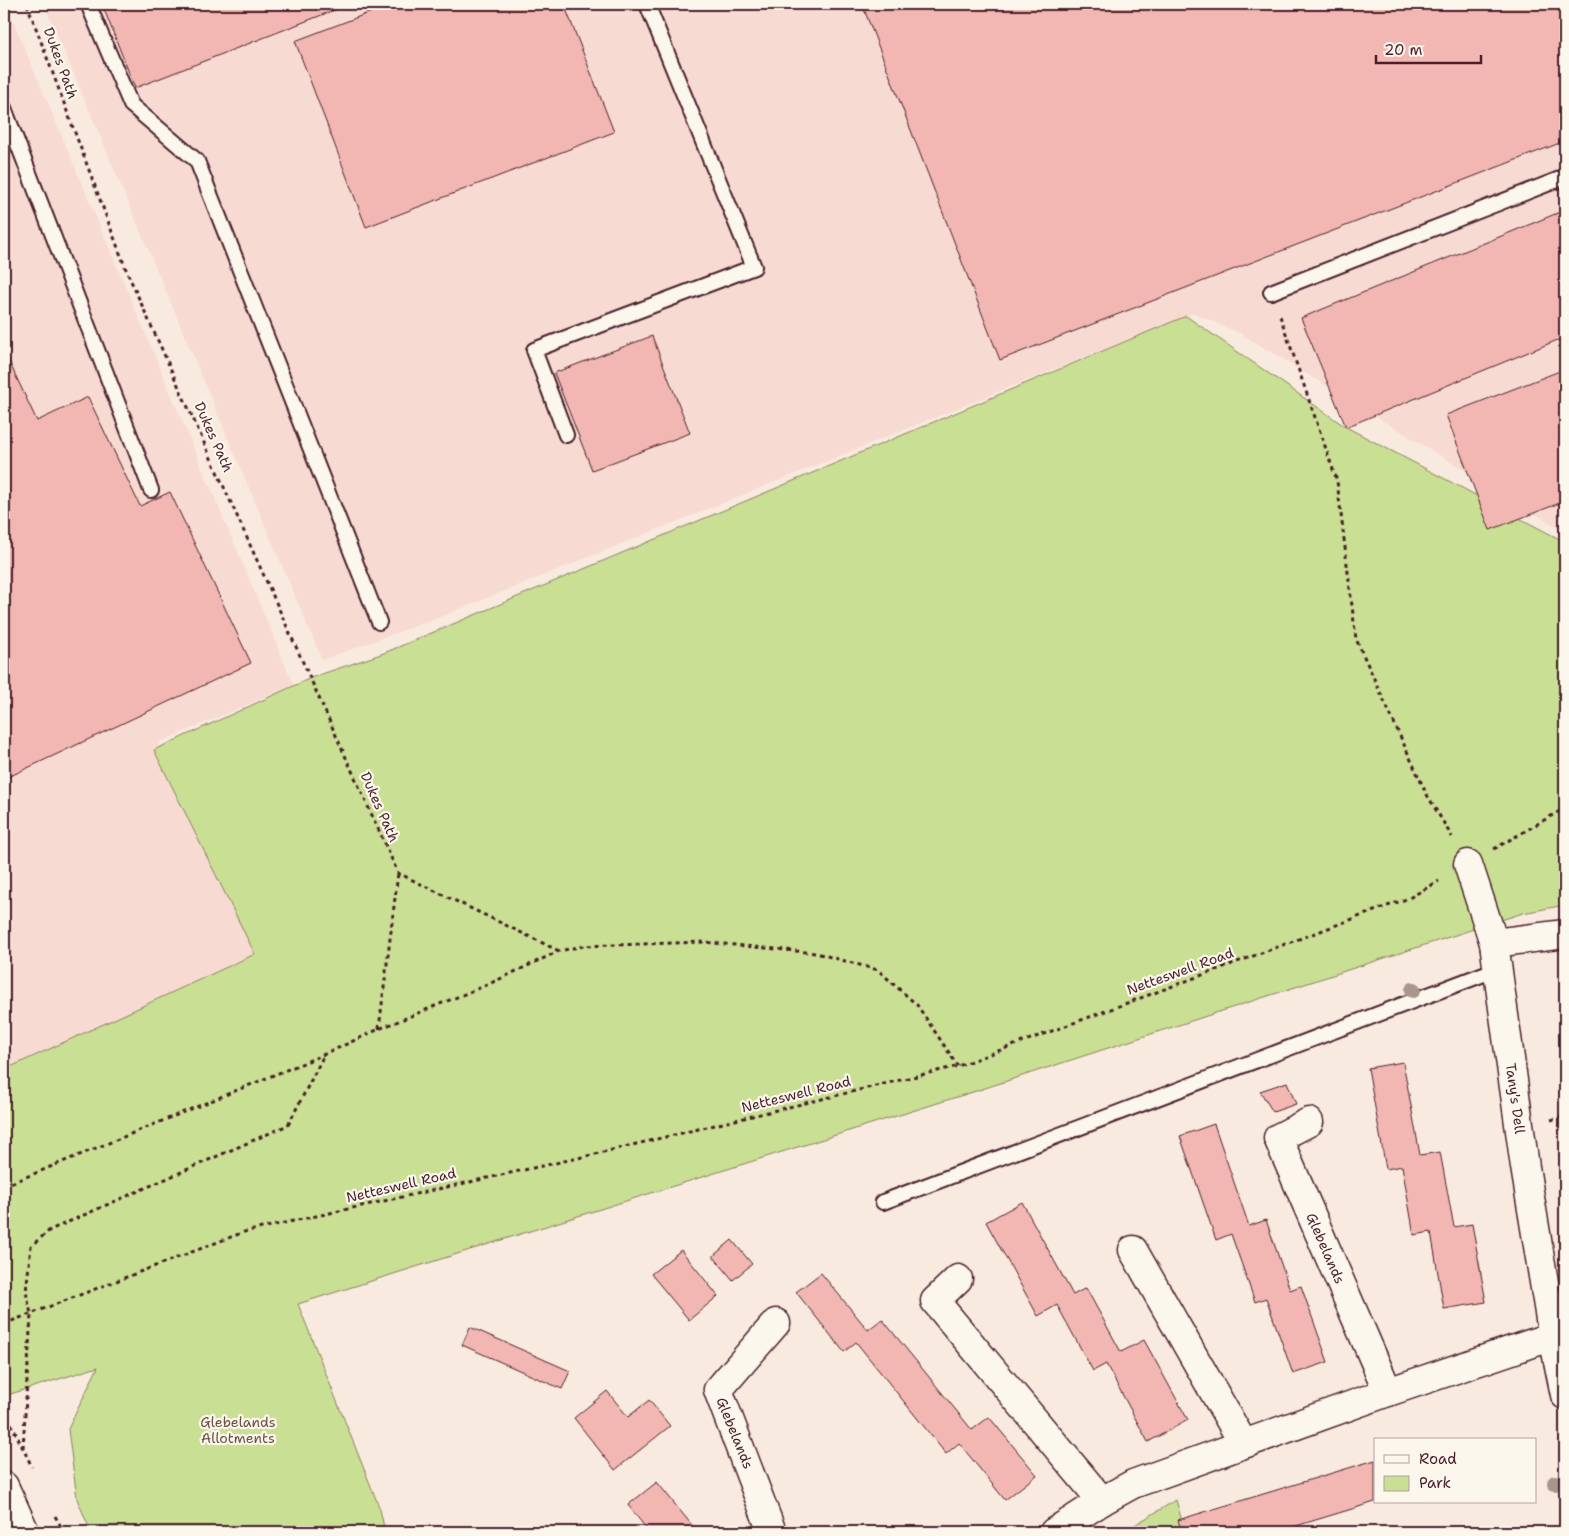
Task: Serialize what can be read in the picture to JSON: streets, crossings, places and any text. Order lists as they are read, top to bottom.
{
  "streets": {
    "street": ["Tany's Dell", "Glebelands"],
    "path": ["Dukes Path", "Netteswell Road"]
  },
  "crossings": [
    ["Netteswell Road", "Tany's Dell"]
  ],
  "parks": ["Glebelands Allotments"],
  "legend": ["Road", "Park"],
  "scale_bar": "20 m"
}
